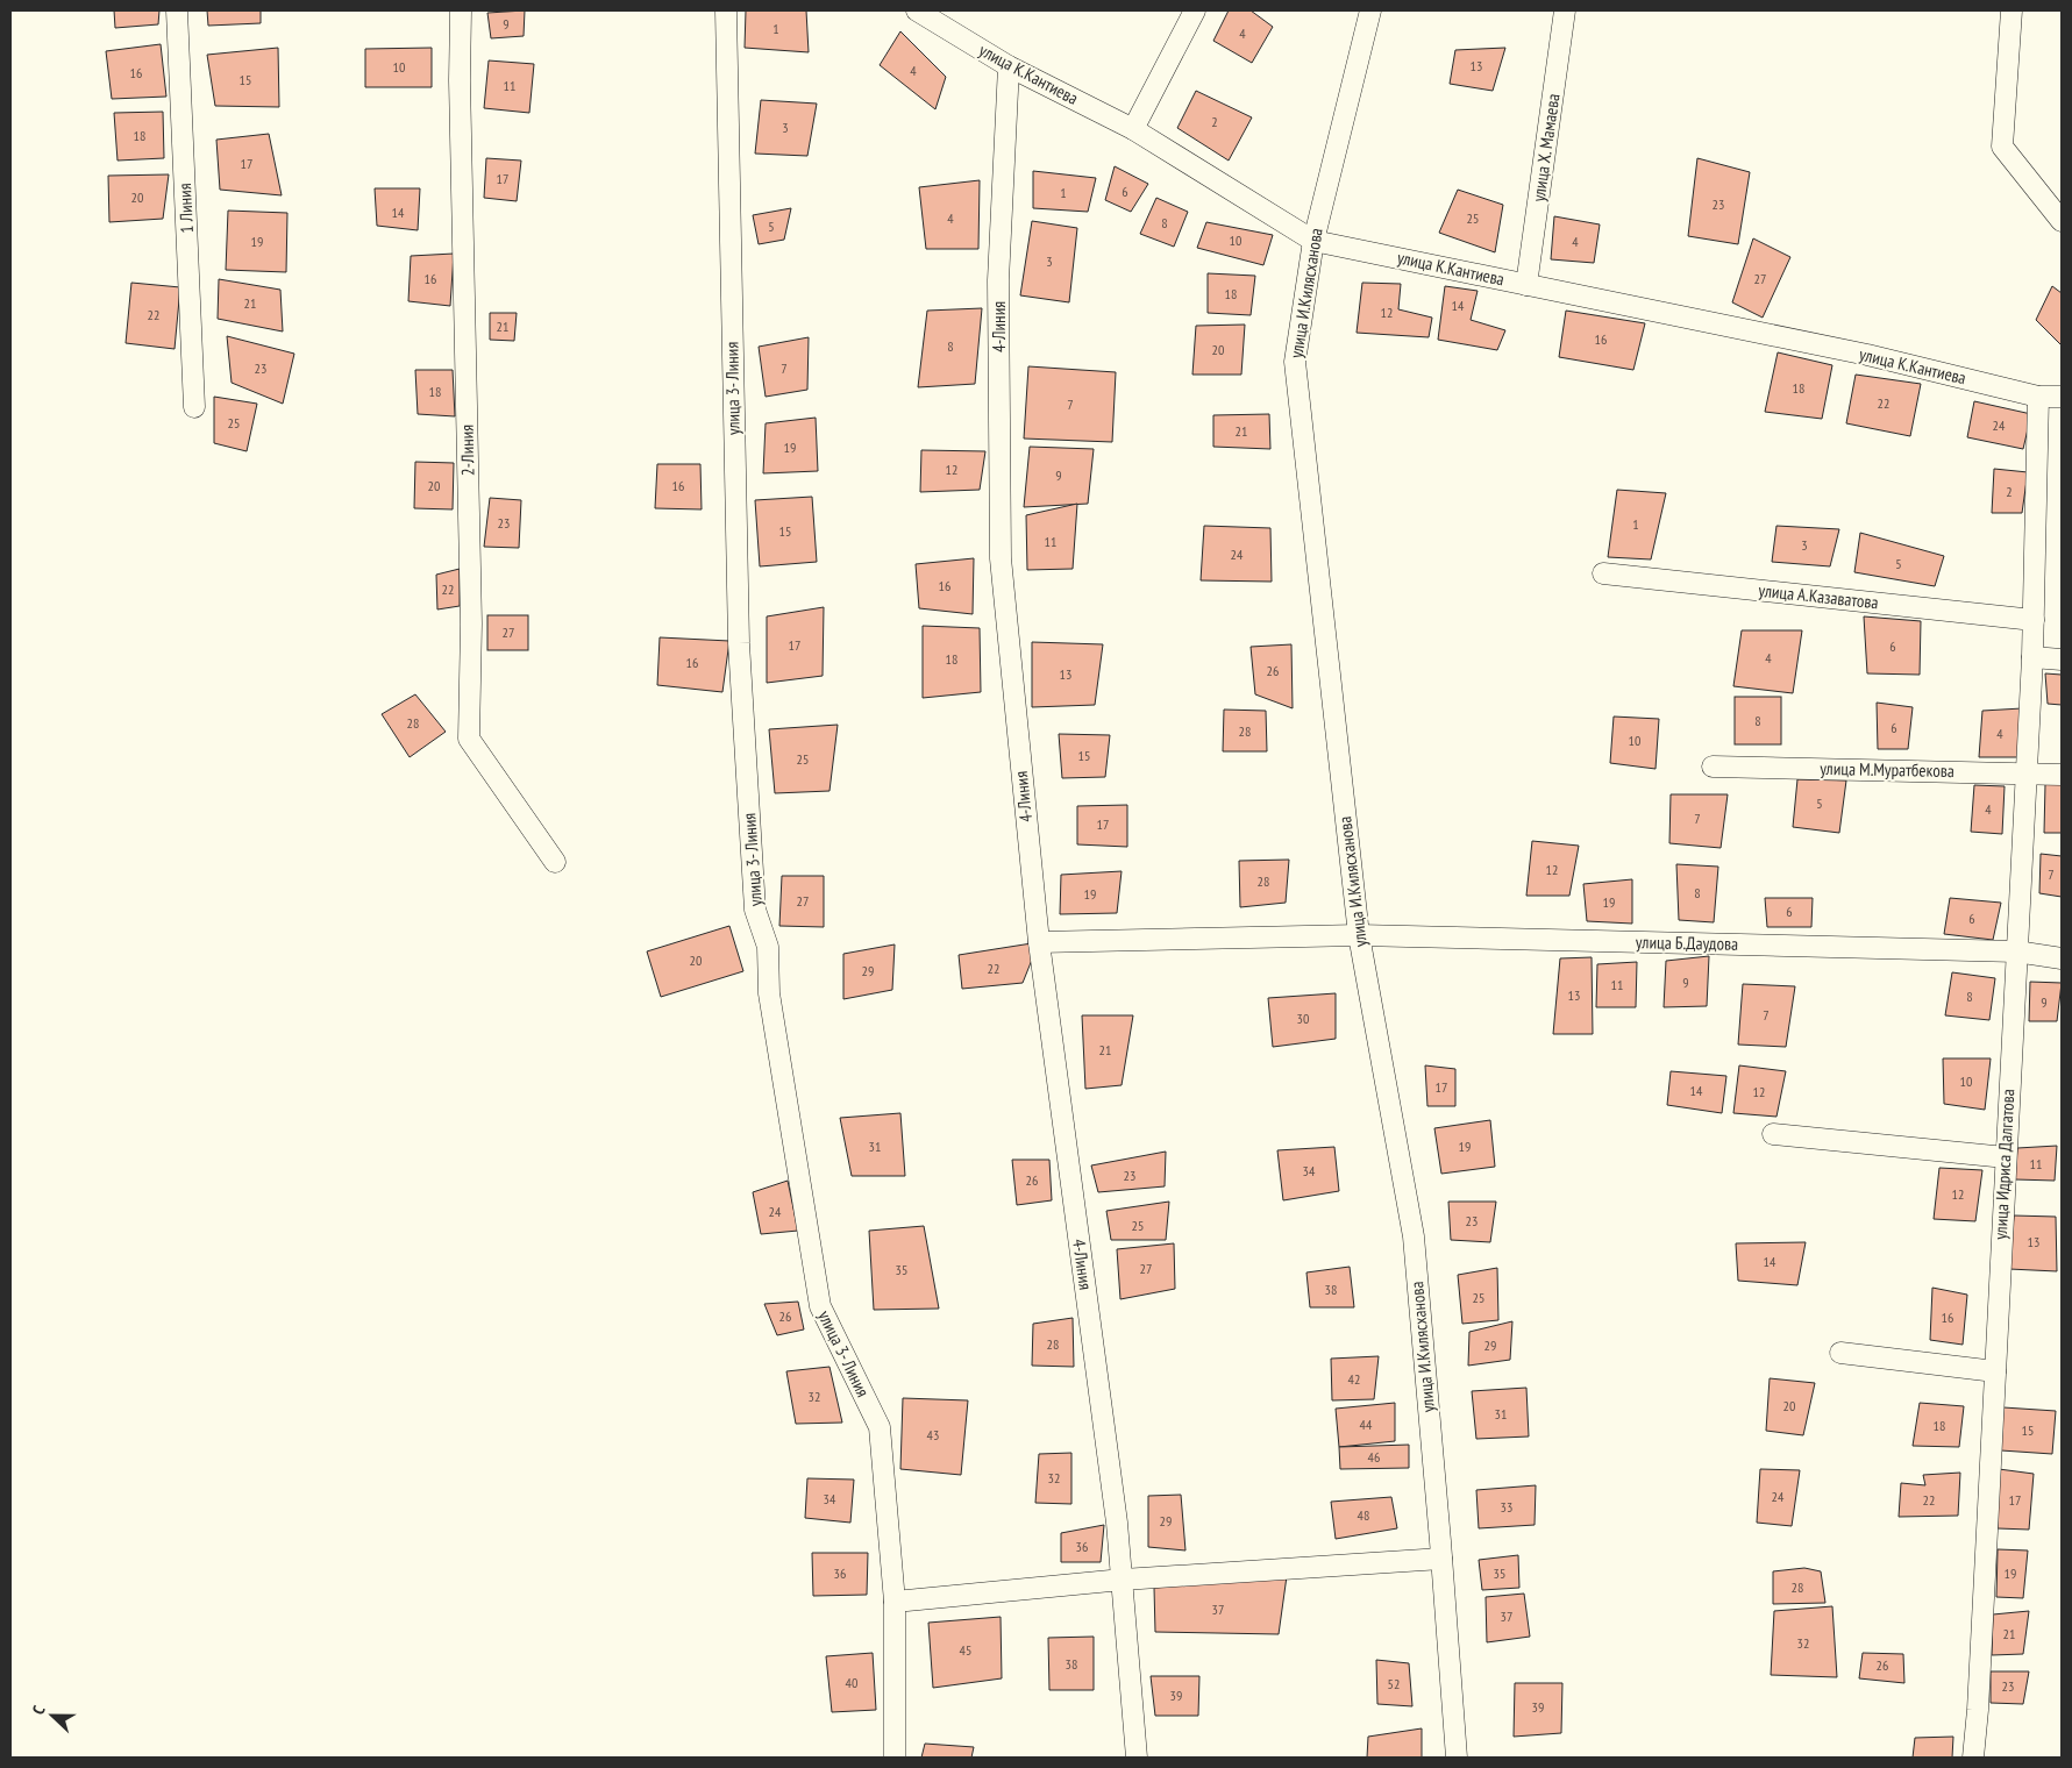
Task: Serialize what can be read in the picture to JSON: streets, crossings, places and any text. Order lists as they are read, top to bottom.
{
  "streets": {
    "street": [
      "улица К.Кантиева",
      "улица Х. Мамаева",
      "1 Линия",
      "улица И.Килясханова",
      "4-Линия",
      "улица 3- Линия",
      "2-Линия",
      "улица А.Казаватова",
      "улица М.Муратбекова",
      "улица Б.Даудова",
      "улица Идриса Далгатова"
    ]
  },
  "crossings": [
    ["улица К.Кантиева", "улица Х. Мамаева"],
    ["улица К.Кантиева", "улица И.Килясханова"],
    ["улица К.Кантиева", "4-Линия"],
    ["улица К.Кантиева", "улица Идриса Далгатова"],
    ["улица И.Килясханова", "улица Б.Даудова"],
    ["4-Линия", "улица Б.Даудова"],
    ["улица А.Казаватова", "улица Идриса Далгатова"],
    ["улица М.Муратбекова", "улица Идриса Далгатова"],
    ["улица Б.Даудова", "улица Идриса Далгатова"]
  ],
  "house_numbers": [
    "9",
    "1",
    "4",
    "13",
    "10",
    "4",
    "16",
    "15",
    "11",
    "2",
    "3",
    "18",
    "17",
    "17",
    "6",
    "1",
    "20",
    "23",
    "14",
    "4",
    "25",
    "8",
    "5",
    "10",
    "19",
    "4",
    "3",
    "16",
    "27",
    "18",
    "21",
    "14",
    "12",
    "22",
    "21",
    "16",
    "8",
    "20",
    "23",
    "7",
    "18",
    "18",
    "22",
    "7",
    "25",
    "24",
    "21",
    "19",
    "12",
    "9",
    "20",
    "16",
    "2",
    "23",
    "1",
    "15",
    "11",
    "3",
    "24",
    "5",
    "16",
    "22",
    "27",
    "17",
    "6",
    "4",
    "18",
    "16",
    "26",
    "13",
    "8",
    "28",
    "6",
    "28",
    "4",
    "10",
    "15",
    "25",
    "5",
    "4",
    "7",
    "17",
    "12",
    "7",
    "28",
    "8",
    "19",
    "27",
    "19",
    "6",
    "6",
    "20",
    "22",
    "29",
    "9",
    "11",
    "13",
    "8",
    "9",
    "7",
    "30",
    "21",
    "10",
    "17",
    "14",
    "12",
    "31",
    "19",
    "11",
    "34",
    "23",
    "26",
    "12",
    "24",
    "23",
    "25",
    "13",
    "14",
    "27",
    "35",
    "38",
    "25",
    "26",
    "16",
    "28",
    "29",
    "42",
    "32",
    "20",
    "31",
    "44",
    "18",
    "15",
    "43",
    "46",
    "32",
    "24",
    "34",
    "22",
    "17",
    "33",
    "48",
    "29",
    "36",
    "36",
    "35",
    "19",
    "28",
    "37",
    "37",
    "21",
    "32",
    "45",
    "38",
    "26",
    "40",
    "52",
    "23",
    "39",
    "39"
  ],
  "north": "left"
}
